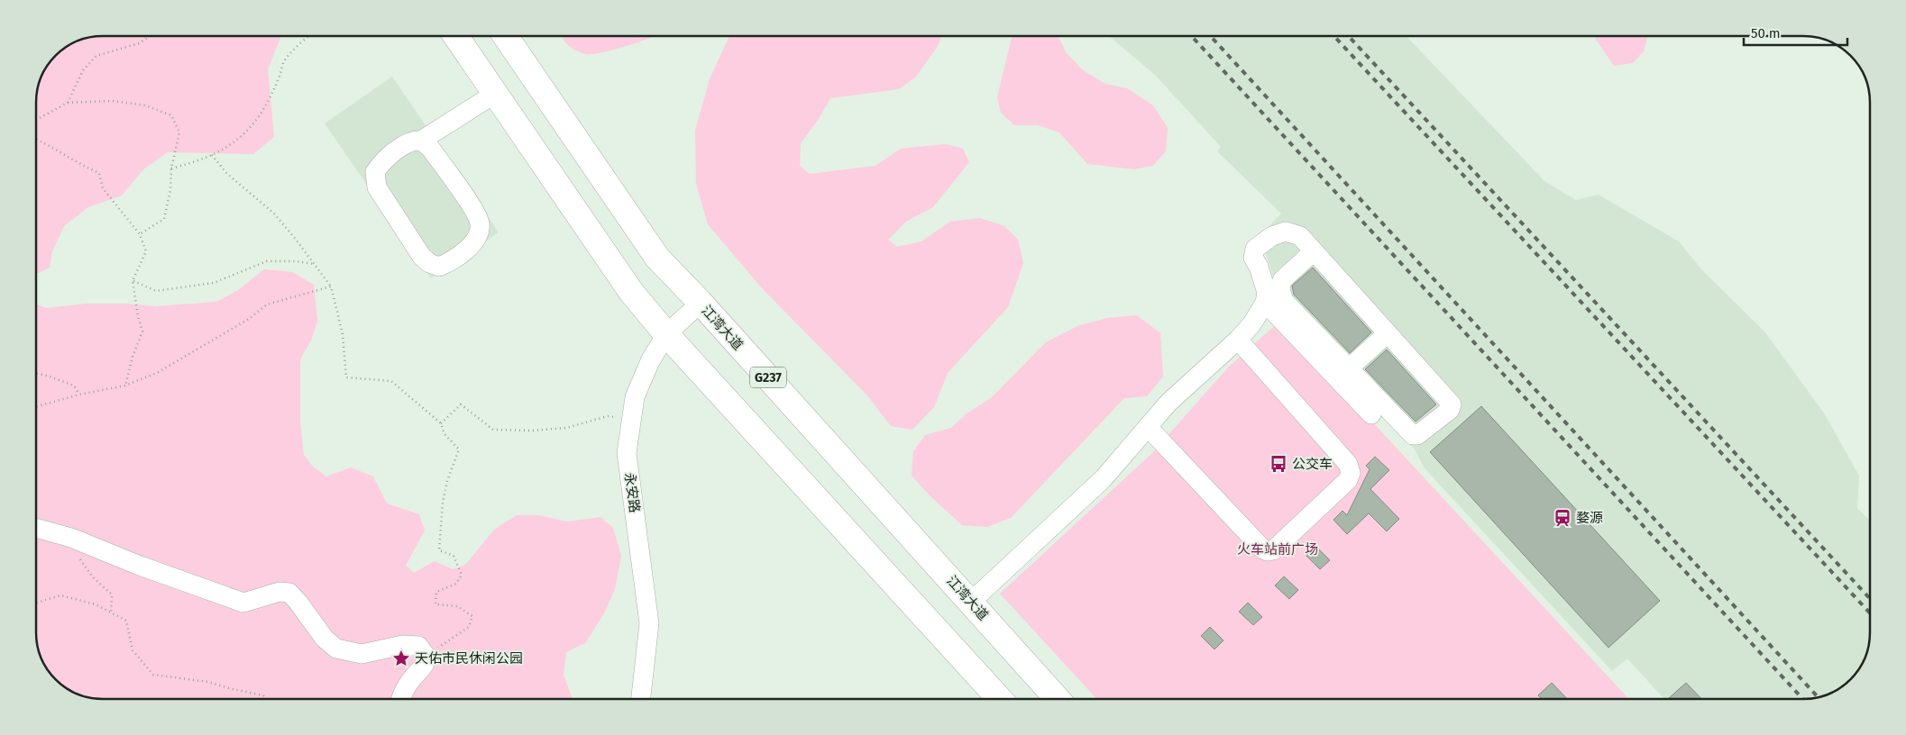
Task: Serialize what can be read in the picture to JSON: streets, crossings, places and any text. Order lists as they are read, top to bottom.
{
  "streets": {
    "highway": ["江湾大道", "G237"],
    "street": ["永安路"]
  },
  "crossings": [
    ["江湾大道", "永安路"]
  ],
  "parks": ["火车站前广场"],
  "places": {
    "bus stop": ["公交车"],
    "station": ["婺源"],
    "place": ["天佑市民休闲公园"]
  },
  "scale_bar": "50 m"
}
